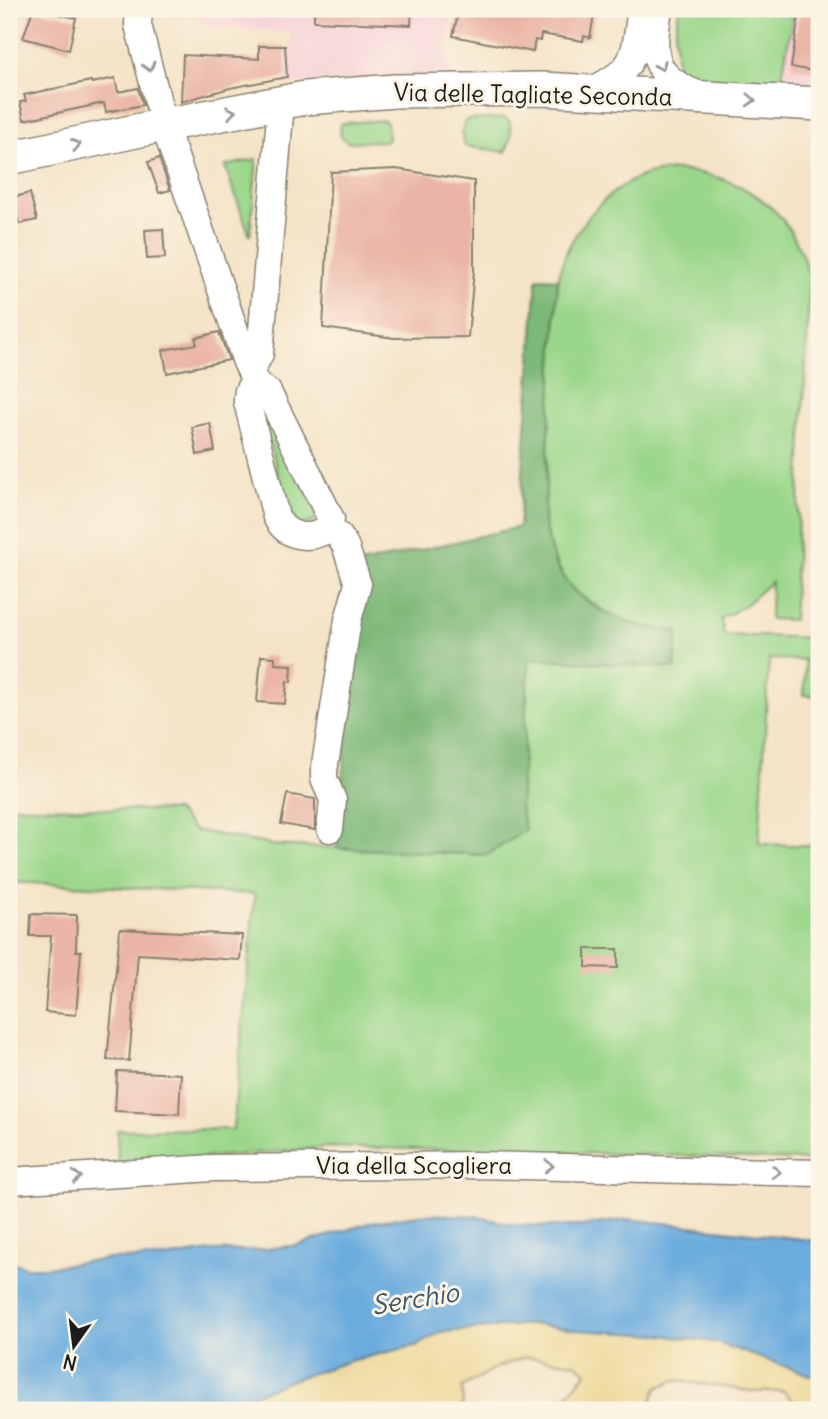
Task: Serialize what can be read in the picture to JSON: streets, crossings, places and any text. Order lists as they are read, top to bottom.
{
  "streets": {
    "main road": ["Via delle Tagliate Seconda"],
    "street": ["Via della Scogliera"]
  },
  "one_way": ["Via delle Tagliate Seconda", "Via della Scogliera"],
  "water": ["Serchio"],
  "north": "bottom"
}
